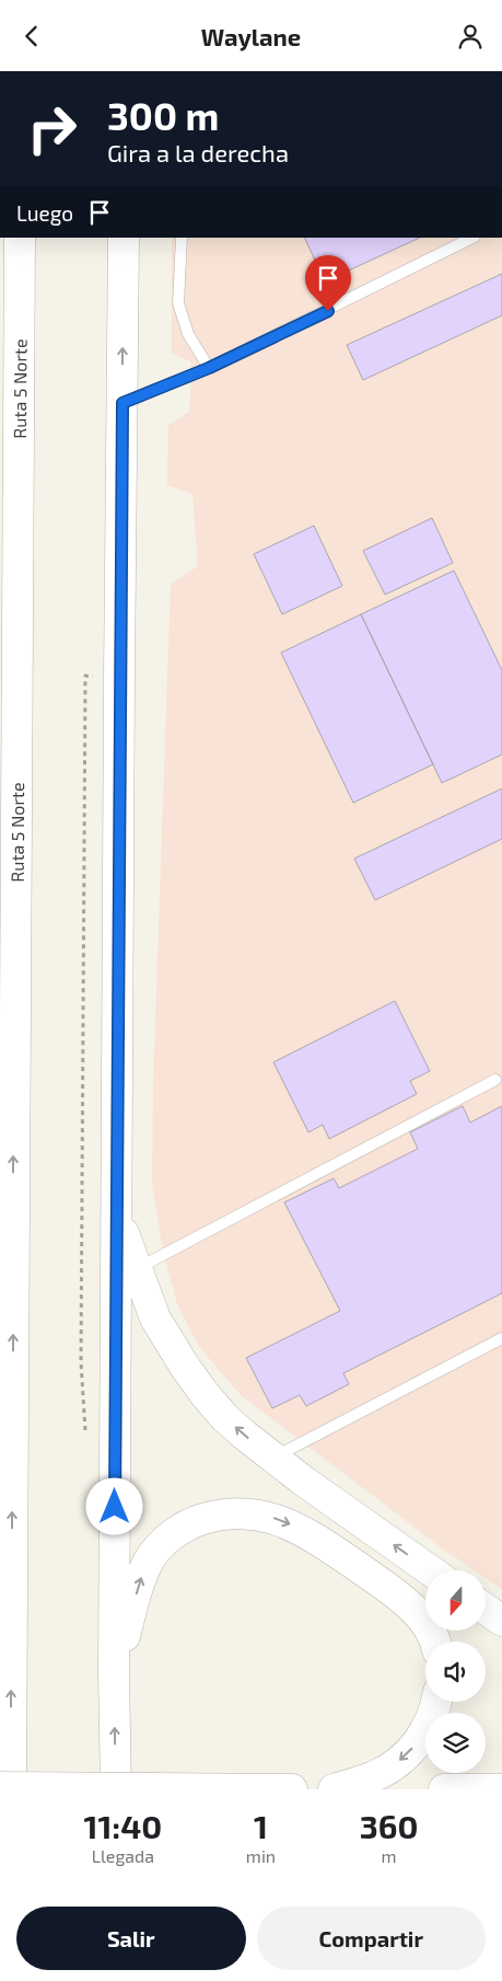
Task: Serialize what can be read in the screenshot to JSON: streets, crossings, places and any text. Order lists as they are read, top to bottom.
{
  "streets": {
    "main road": ["Ruta 5 Norte"]
  },
  "north": "bottom",
  "page": {
    "header": "Waylane",
    "turn": ["300 m", "Gira a la derecha"],
    "then": "Luego",
    "eta": [
      "11:40",
      "Llegada",
      "1",
      "min",
      "360",
      "m"
    ],
    "buttons": ["Salir", "Compartir"]
  }
}
